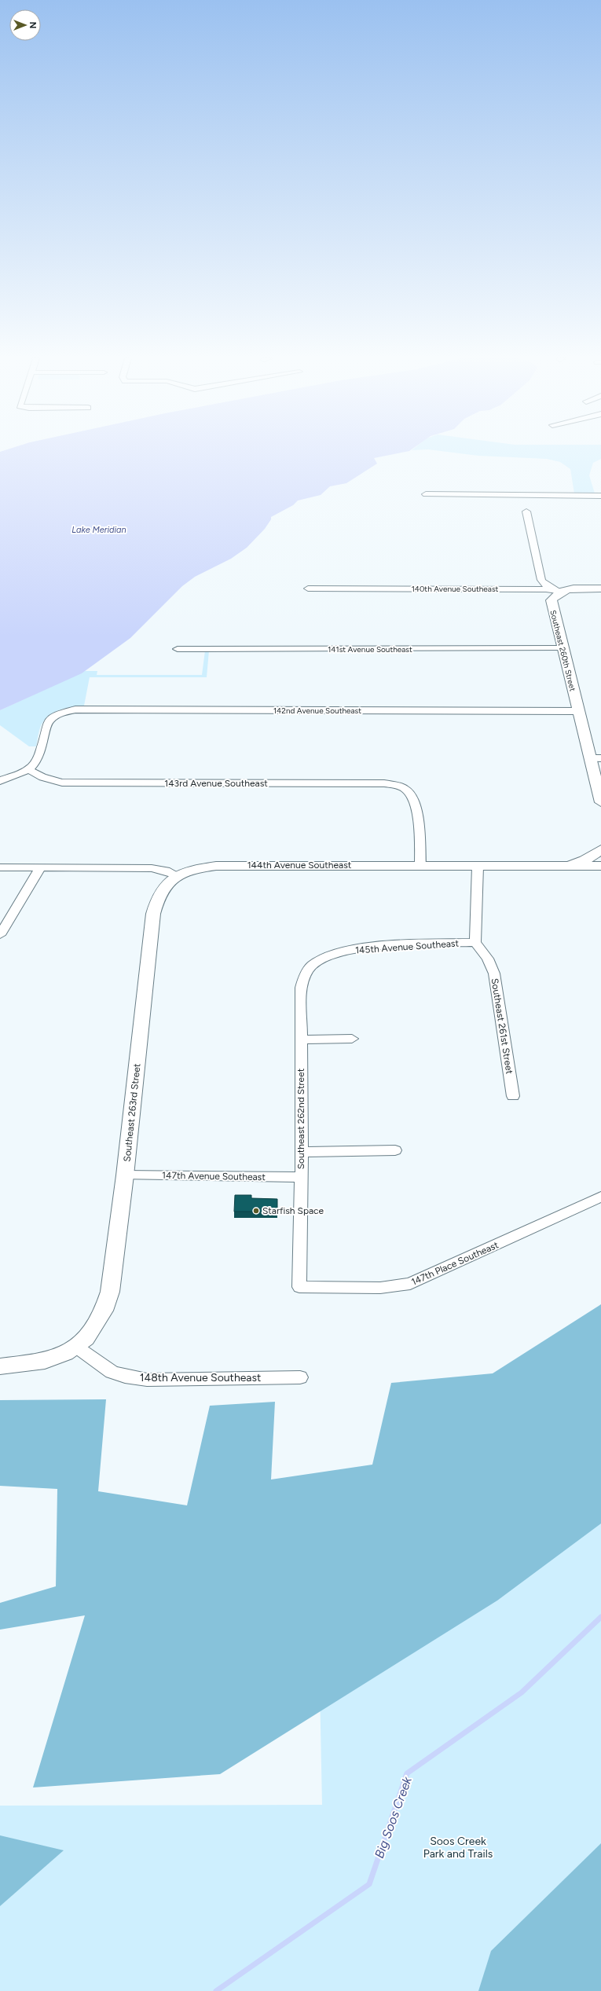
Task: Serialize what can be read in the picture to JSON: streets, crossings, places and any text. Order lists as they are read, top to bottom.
{
  "streets": {
    "street": [
      "140th Avenue Southeast",
      "141st Avenue Southeast",
      "Southeast 260th Street",
      "142nd Avenue Southeast",
      "143rd Avenue Southeast",
      "144th Avenue Southeast",
      "145th Avenue Southeast",
      "Southeast 261st Street",
      "Southeast 263rd Street",
      "Southeast 262nd Street",
      "147th Avenue Southeast",
      "147th Place Southeast",
      "148th Avenue Southeast"
    ]
  },
  "crossings": [
    ["140th Avenue Southeast", "Southeast 260th Street"],
    ["141st Avenue Southeast", "Southeast 260th Street"],
    ["Southeast 260th Street", "142nd Avenue Southeast"],
    ["142nd Avenue Southeast", "143rd Avenue Southeast"],
    ["143rd Avenue Southeast", "144th Avenue Southeast"],
    ["144th Avenue Southeast", "Southeast 263rd Street"],
    ["145th Avenue Southeast", "Southeast 261st Street"],
    ["145th Avenue Southeast", "Southeast 262nd Street"],
    ["Southeast 263rd Street", "147th Avenue Southeast"],
    ["Southeast 263rd Street", "148th Avenue Southeast"],
    ["Southeast 262nd Street", "147th Avenue Southeast"],
    ["Southeast 262nd Street", "147th Place Southeast"]
  ],
  "water": ["Lake Meridian", "Big Soos Creek"],
  "parks": ["Soos Creek Park and Trails"],
  "places": ["Starfish Space"],
  "north": "right"
}
